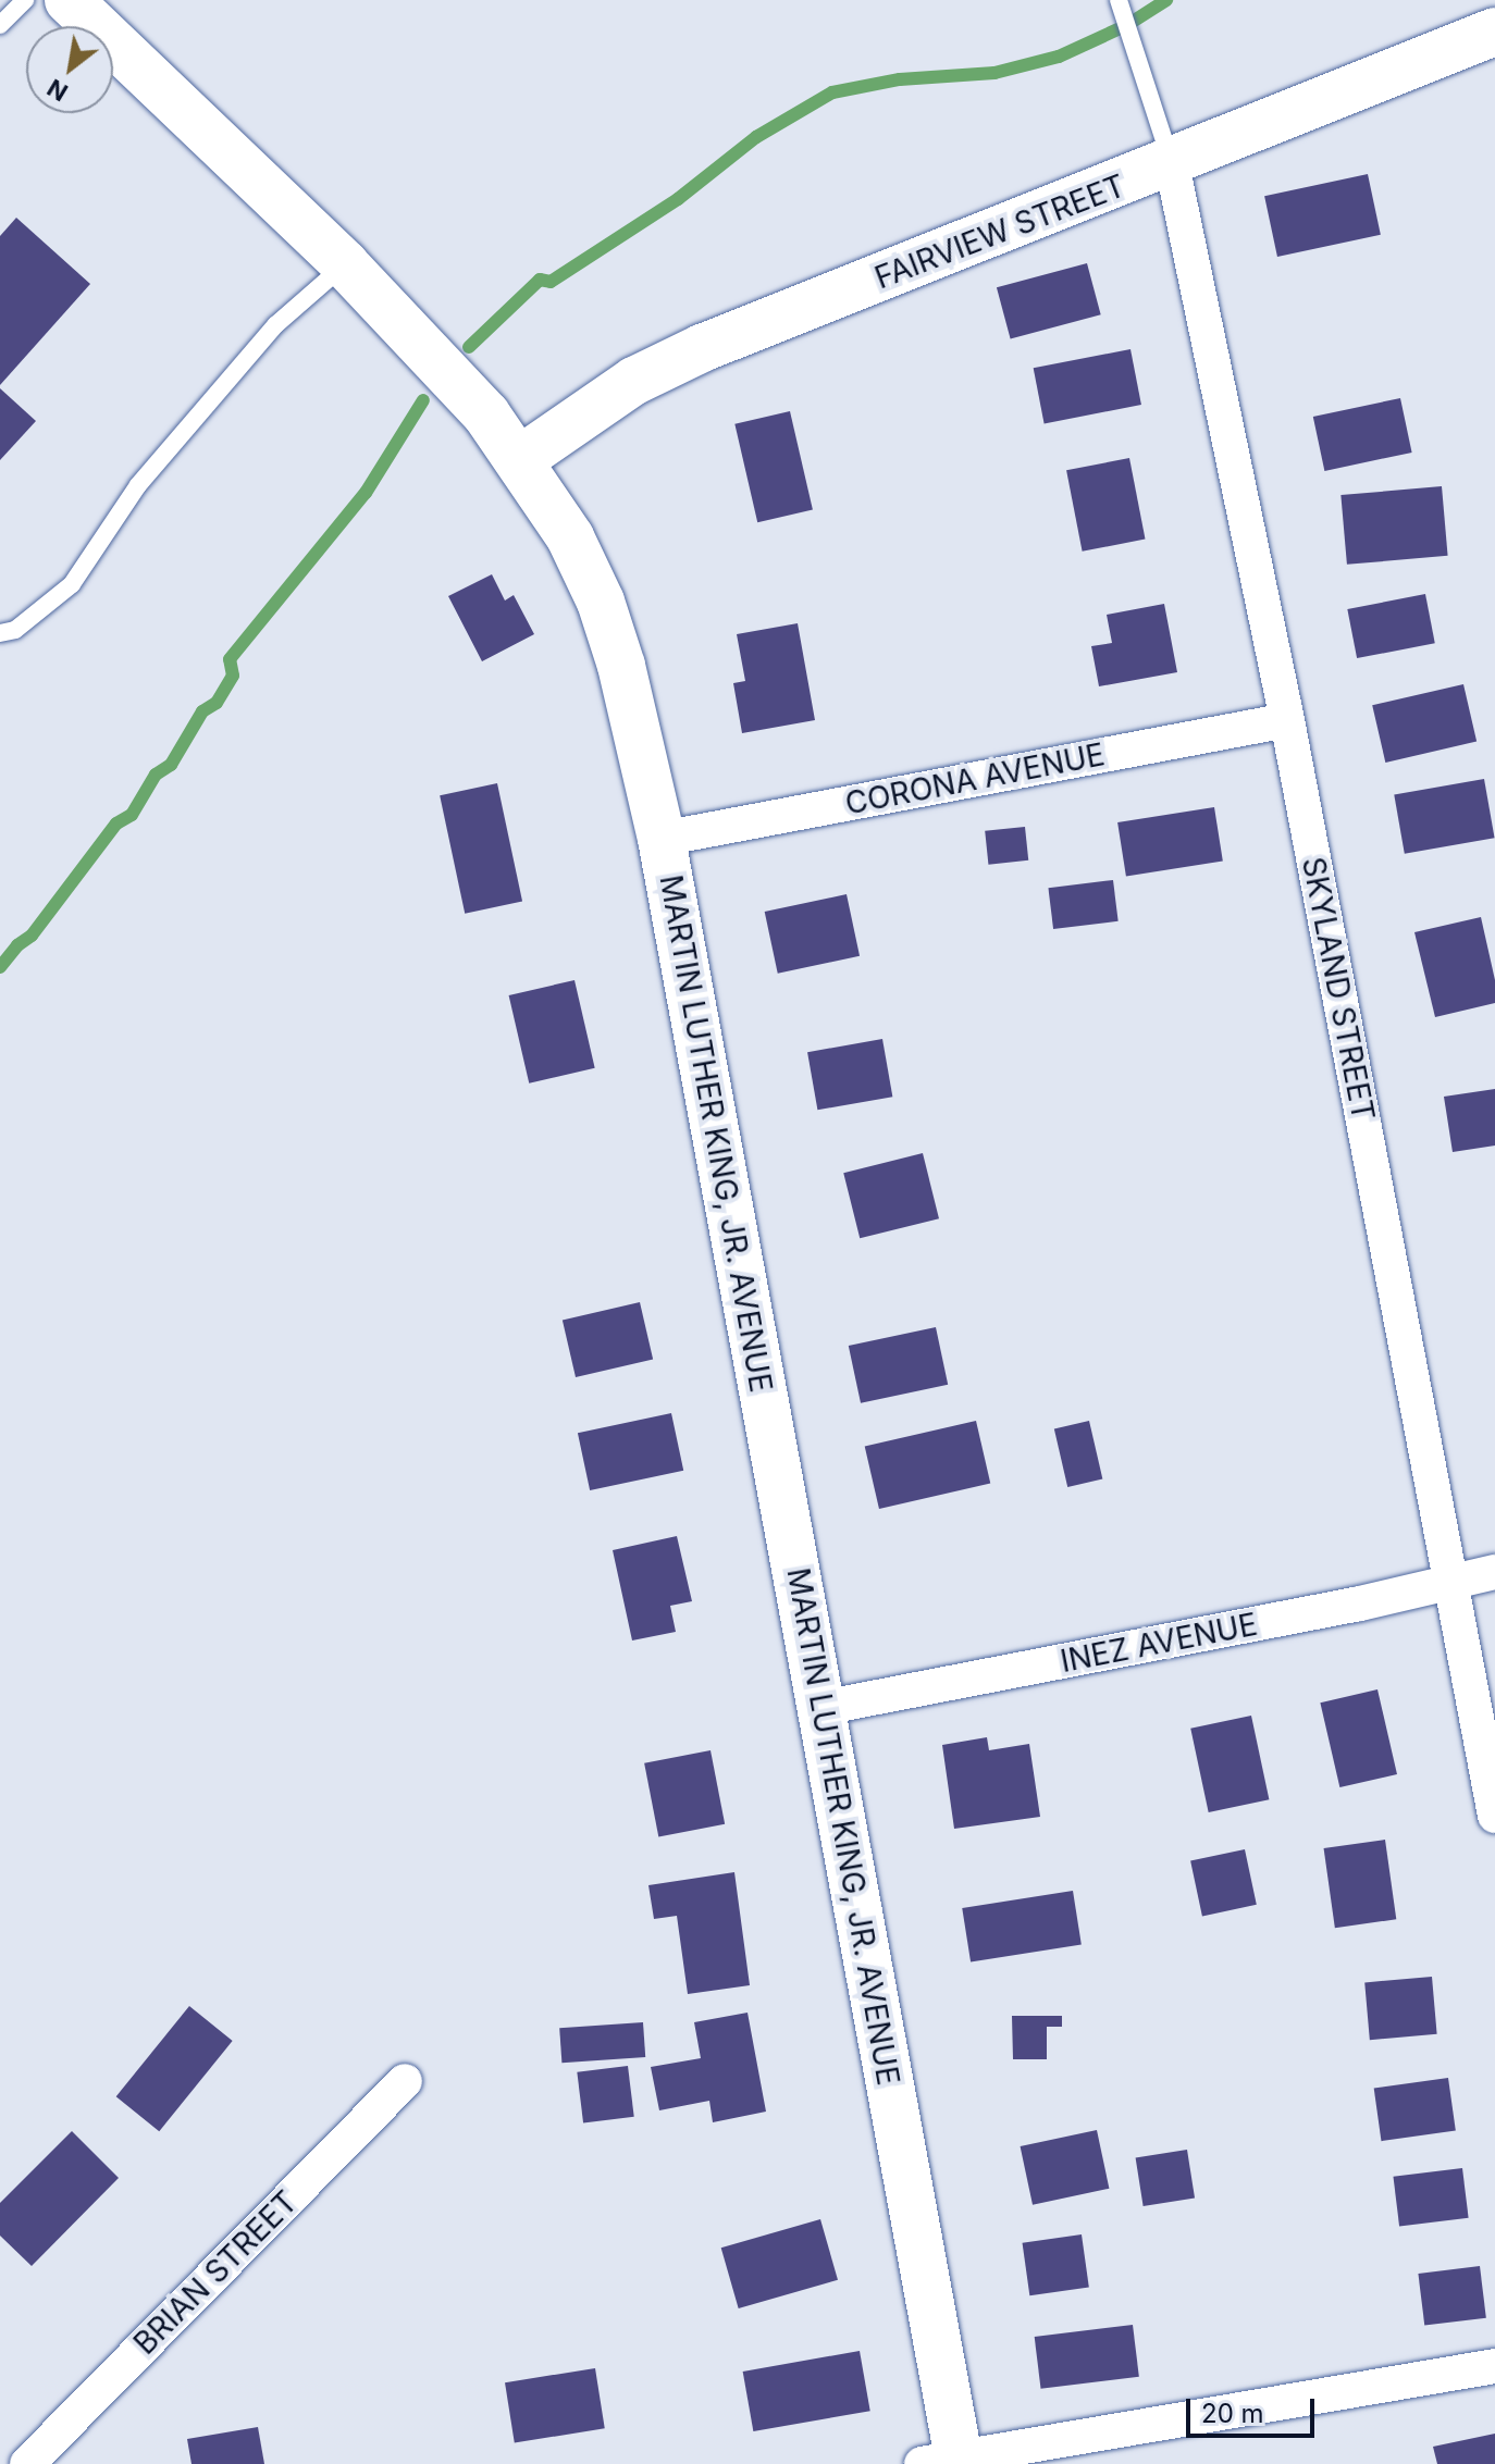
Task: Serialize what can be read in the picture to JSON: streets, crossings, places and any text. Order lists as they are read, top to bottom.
{
  "streets": {
    "street": [
      "FAIRVIEW STREET",
      "CORONA AVENUE",
      "SKYLAND STREET",
      "MARTIN LUTHER KING, JR. AVENUE",
      "INEZ AVENUE",
      "BRIAN STREET"
    ]
  },
  "crossings": [
    ["FAIRVIEW STREET", "SKYLAND STREET"],
    ["FAIRVIEW STREET", "MARTIN LUTHER KING, JR. AVENUE"],
    ["CORONA AVENUE", "SKYLAND STREET"],
    ["CORONA AVENUE", "MARTIN LUTHER KING, JR. AVENUE"],
    ["SKYLAND STREET", "INEZ AVENUE"],
    ["MARTIN LUTHER KING, JR. AVENUE", "INEZ AVENUE"]
  ],
  "scale_bar": "20 m",
  "north": "bottom left"
}
